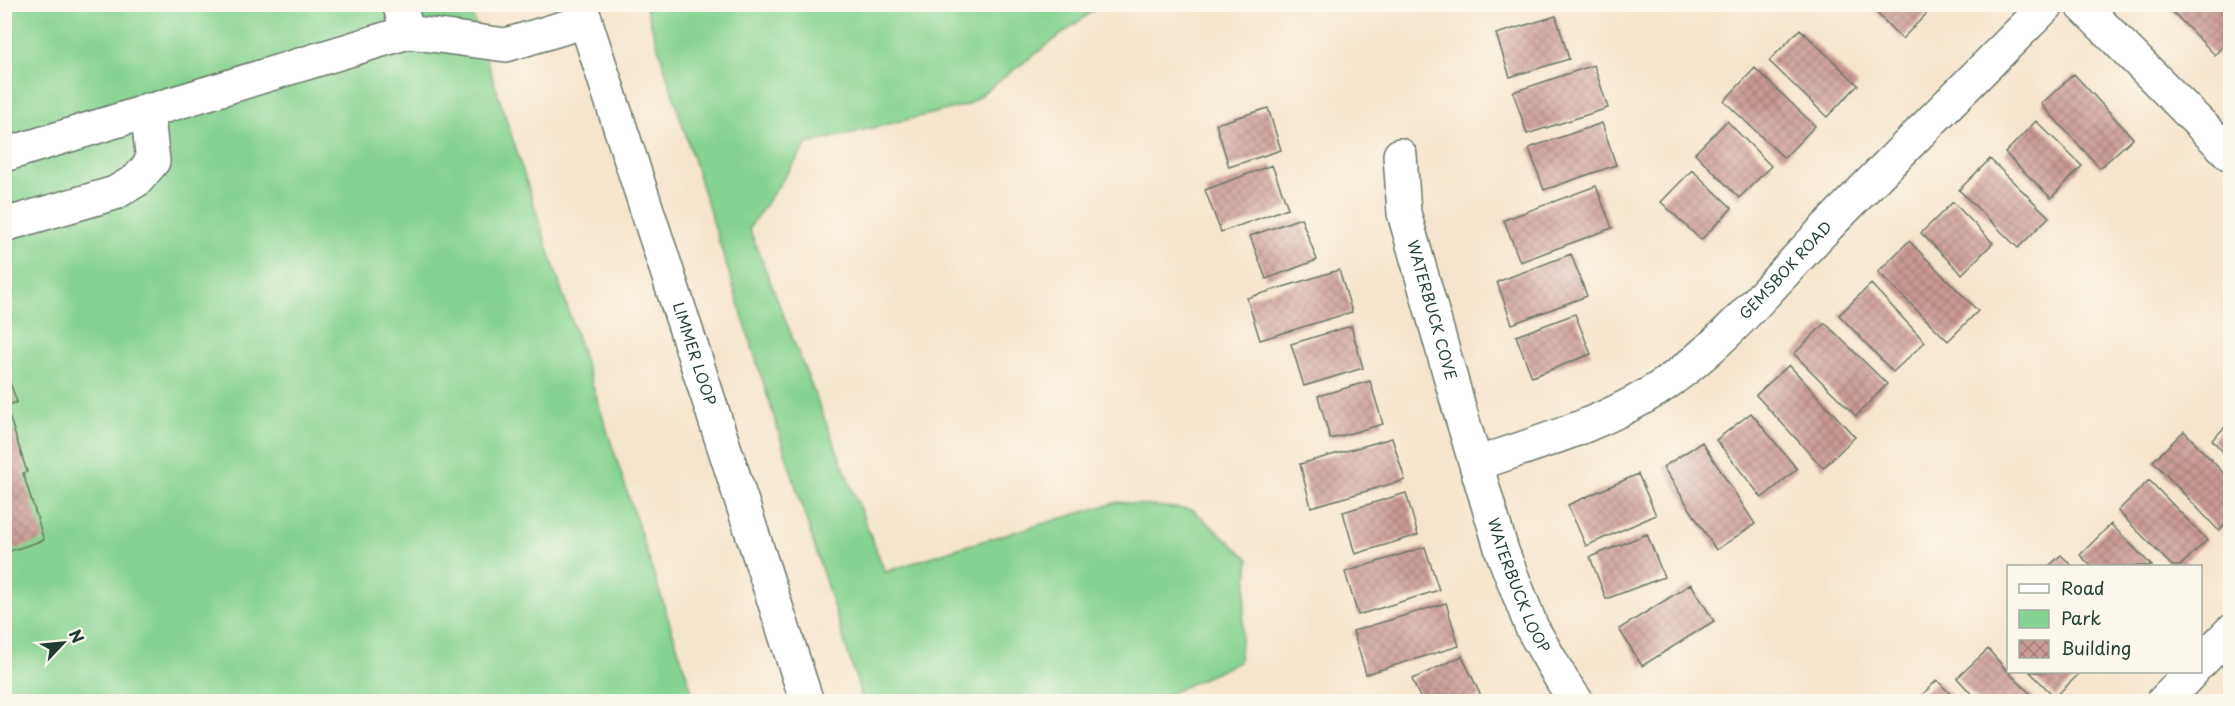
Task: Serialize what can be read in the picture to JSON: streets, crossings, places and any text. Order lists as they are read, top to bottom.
{
  "streets": {
    "street": [
      "GEMSBOK ROAD",
      "WATERBUCK COVE",
      "LIMMER LOOP",
      "WATERBUCK LOOP"
    ]
  },
  "crossings": [
    ["GEMSBOK ROAD", "WATERBUCK COVE"],
    ["GEMSBOK ROAD", "WATERBUCK LOOP"],
    ["WATERBUCK COVE", "WATERBUCK LOOP"]
  ],
  "legend": ["Road", "Park", "Building"],
  "north": "top right"
}
